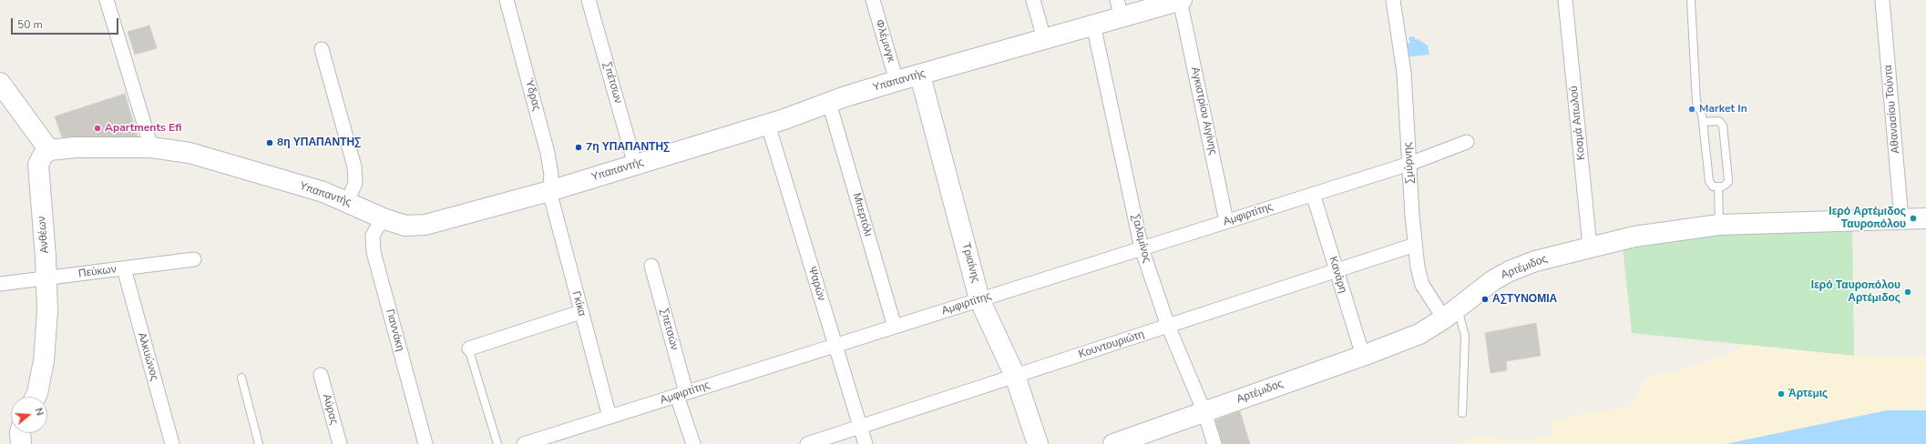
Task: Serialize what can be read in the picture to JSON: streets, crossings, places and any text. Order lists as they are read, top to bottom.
{
  "streets": {
    "street": [
      "Φλέμινγκ",
      "Υπαπαντής",
      "Σπέτσων",
      "Ύδρας",
      "Αθανασίου Τούντα",
      "Αγκιστρίου Αιγίνης",
      "Κοσμά Αιτωλού",
      "Σμύρνης",
      "Μπερτόλι",
      "Αμφιρτίτης",
      "Ανθέων",
      "Σαλαμίνος",
      "Τριαίνης",
      "Αρτέμιδος",
      "Πεύκων",
      "Κανάρη",
      "Ψαρών",
      "Γκίκα",
      "Σπετσών",
      "Γιαννάκη",
      "Κουντουριώτη",
      "Αλκυώνος",
      "Αύρας"
    ]
  },
  "crossings": [
    ["Φλέμινγκ", "Υπαπαντής"],
    ["Υπαπαντής", "Σπέτσων"],
    ["Υπαπαντής", "Ύδρας"],
    ["Υπαπαντής", "Αγκιστρίου Αιγίνης"],
    ["Υπαπαντής", "Μπερτόλι"],
    ["Υπαπαντής", "Ανθέων"],
    ["Υπαπαντής", "Σαλαμίνος"],
    ["Υπαπαντής", "Τριαίνης"],
    ["Υπαπαντής", "Ψαρών"],
    ["Υπαπαντής", "Γκίκα"],
    ["Υπαπαντής", "Γιαννάκη"],
    ["Ύδρας", "Γκίκα"],
    ["Αθανασίου Τούντα", "Αρτέμιδος"],
    ["Αγκιστρίου Αιγίνης", "Αμφιρτίτης"],
    ["Κοσμά Αιτωλού", "Αρτέμιδος"],
    ["Σμύρνης", "Αμφιρτίτης"],
    ["Σμύρνης", "Αρτέμιδος"],
    ["Σμύρνης", "Κουντουριώτη"],
    ["Μπερτόλι", "Αμφιρτίτης"],
    ["Αμφιρτίτης", "Σαλαμίνος"],
    ["Αμφιρτίτης", "Τριαίνης"],
    ["Αμφιρτίτης", "Κανάρη"],
    ["Αμφιρτίτης", "Ψαρών"],
    ["Αμφιρτίτης", "Γκίκα"],
    ["Αμφιρτίτης", "Σπετσών"],
    ["Ανθέων", "Πεύκων"],
    ["Σαλαμίνος", "Αρτέμιδος"],
    ["Σαλαμίνος", "Κουντουριώτη"],
    ["Τριαίνης", "Κουντουριώτη"],
    ["Αρτέμιδος", "Κανάρη"],
    ["Πεύκων", "Αλκυώνος"],
    ["Κανάρη", "Κουντουριώτη"],
    ["Ψαρών", "Κουντουριώτη"]
  ],
  "places": [
    "Market In",
    "Apartments Efi",
    "8η ΥΠΑΠΑΝΤΗΣ",
    "7η ΥΠΑΠΑΝΤΗΣ",
    "Ιερό Αρτέμιδος Ταυροπόλου",
    "Ιερό Ταυροπόλου Αρτέμιδος",
    "ΑΣΤΥΝΟΜΙΑ",
    "Άρτεμις"
  ],
  "scale_bar": "50 m",
  "north": "right"
}
